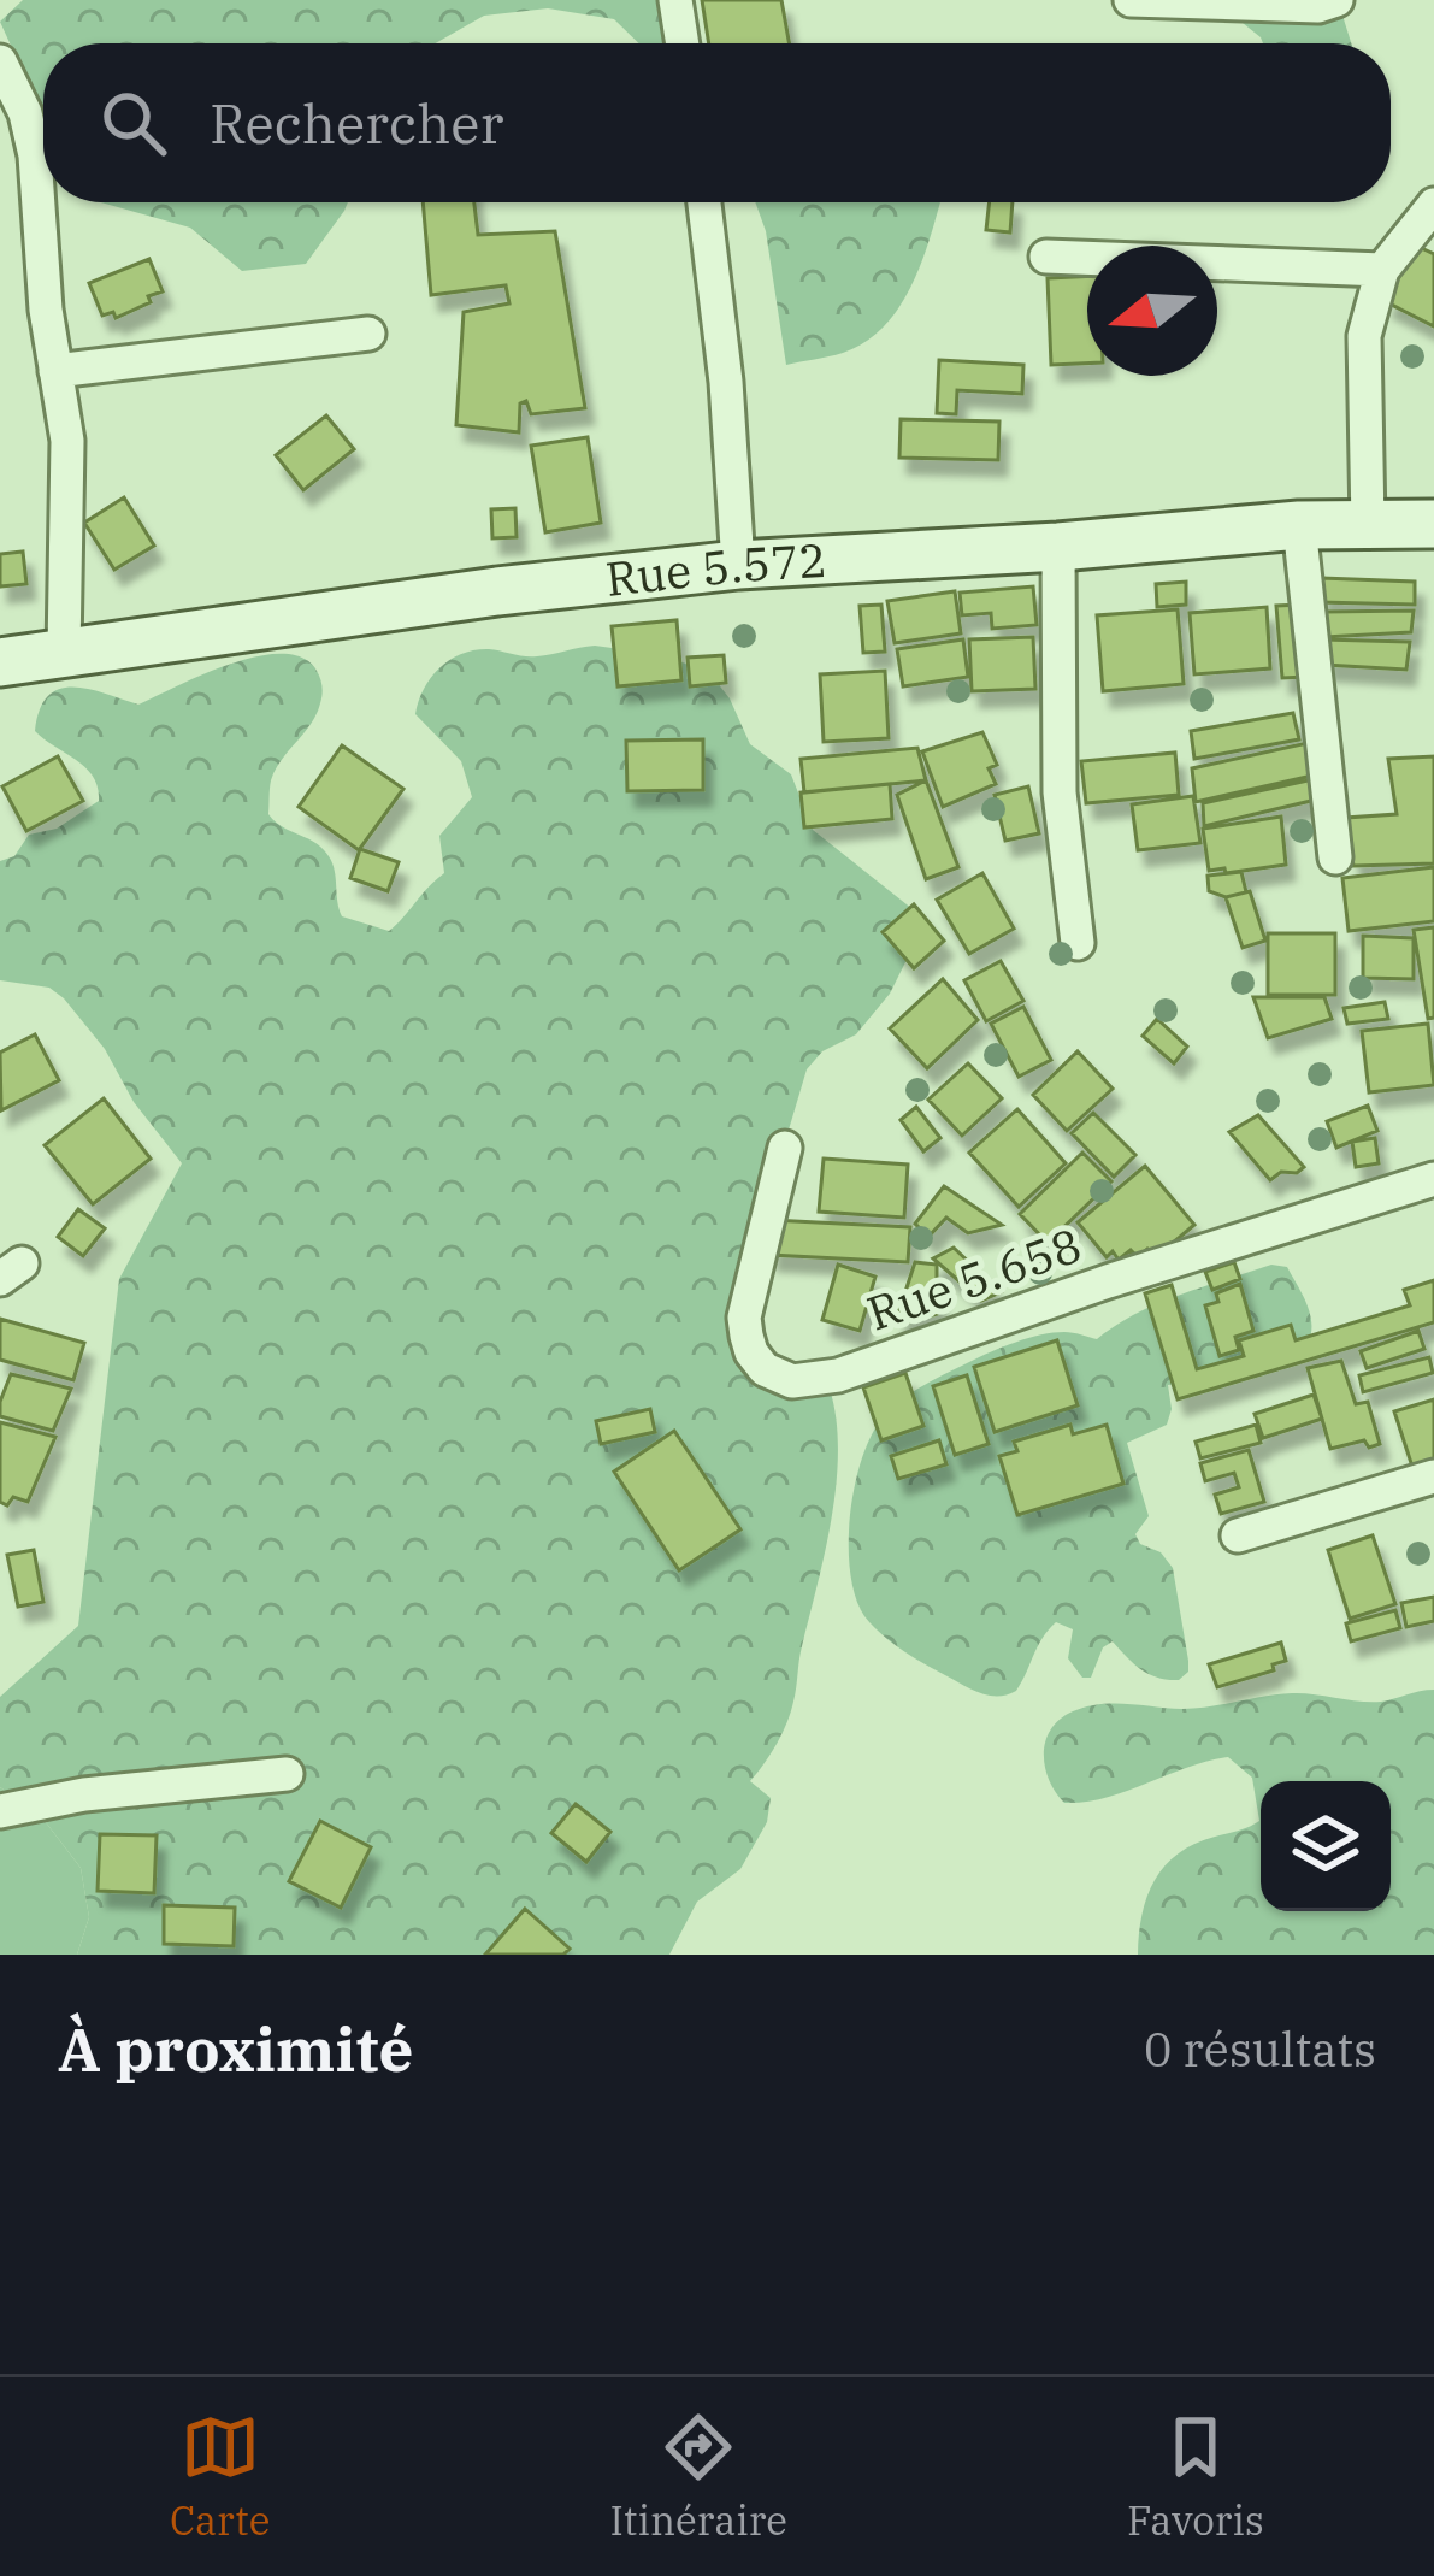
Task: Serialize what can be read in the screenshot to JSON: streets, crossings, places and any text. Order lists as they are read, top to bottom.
{
  "streets": {
    "street": ["Rue 5.572", "Rue 5.658"]
  },
  "north": "left",
  "page": {
    "search": "Rechercher",
    "heading": ["À proximité", "0 résultats"],
    "nav": ["Carte", "Itinéraire", "Favoris"]
  }
}
